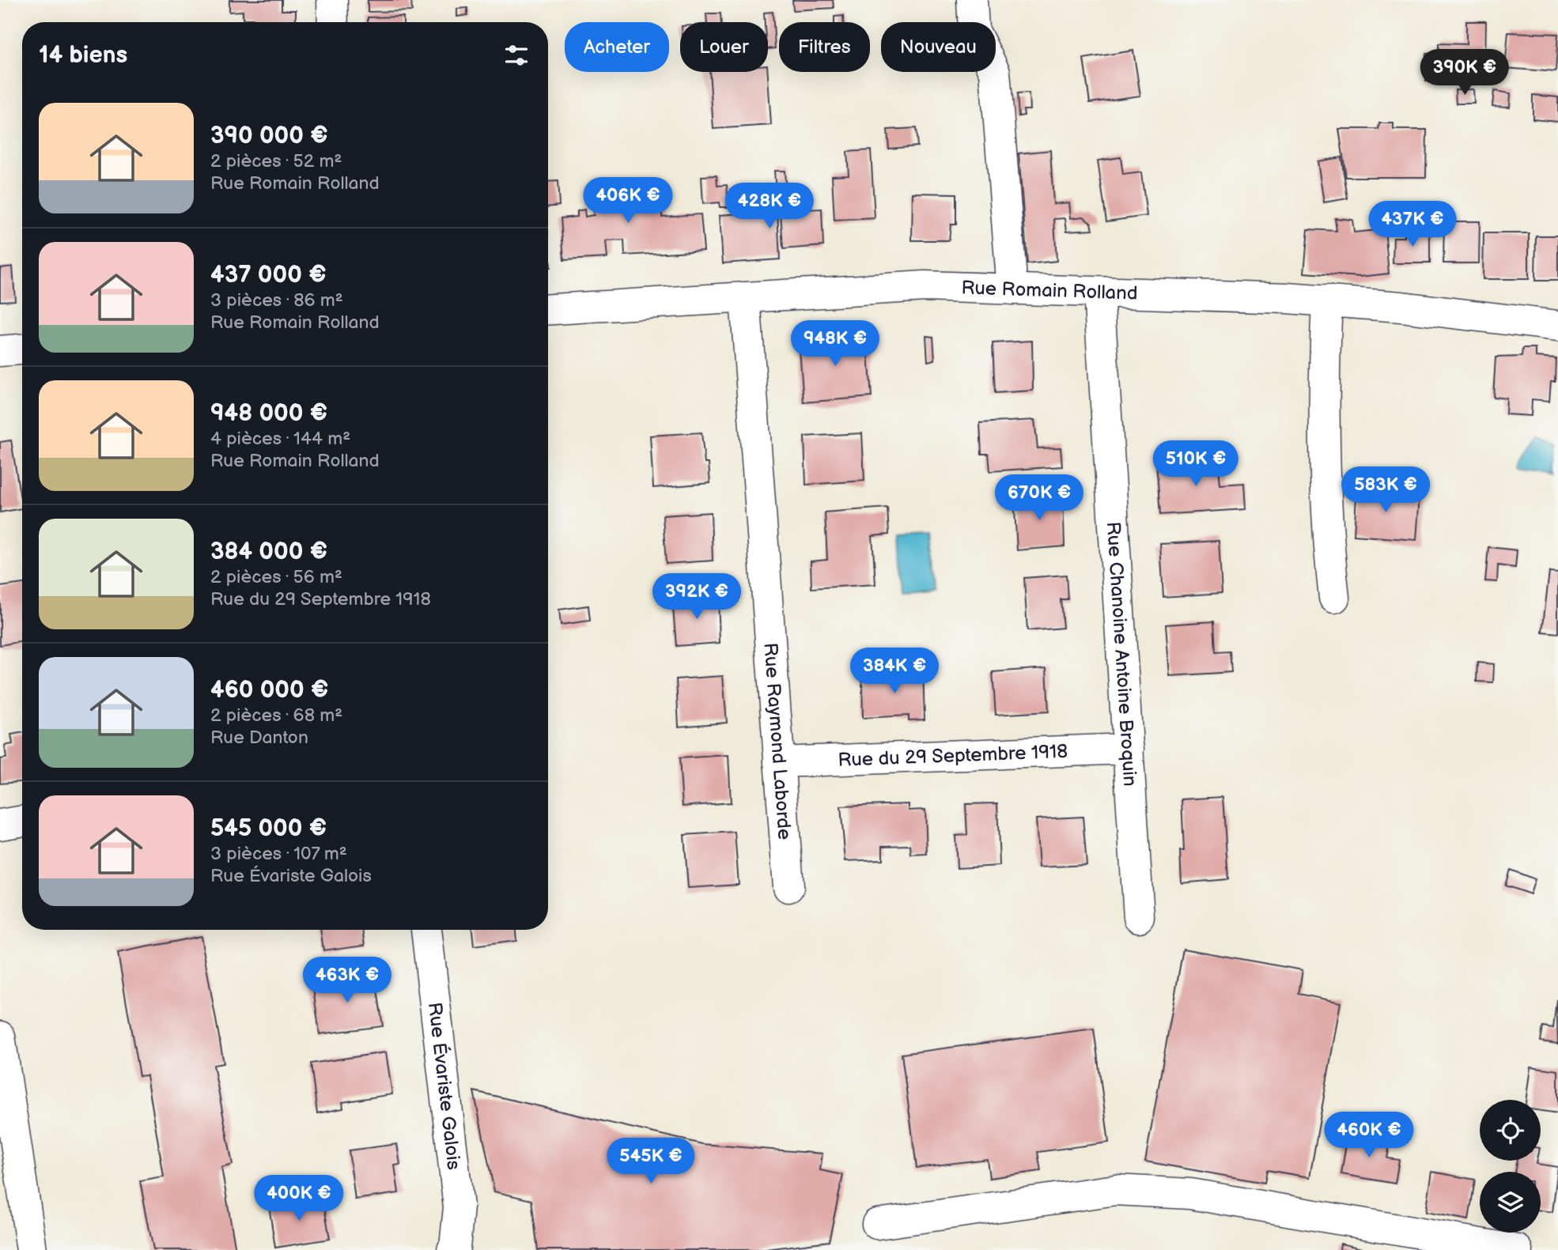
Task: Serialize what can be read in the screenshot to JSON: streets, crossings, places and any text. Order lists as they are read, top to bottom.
{
  "streets": {
    "street": [
      "Rue Romain Rolland",
      "Rue Chanoine Antoine Broquin",
      "Rue Raymond Laborde",
      "Rue du 29 Septembre 1918",
      "Rue Évariste Galois"
    ]
  },
  "crossings": [
    ["Rue Romain Rolland", "Rue Chanoine Antoine Broquin"],
    ["Rue Romain Rolland", "Rue Raymond Laborde"],
    ["Rue Chanoine Antoine Broquin", "Rue du 29 Septembre 1918"],
    ["Rue Raymond Laborde", "Rue du 29 Septembre 1918"]
  ],
  "page": {
    "chip": [
      "Acheter",
      "Louer",
      "Filtres",
      "Nouveau"
    ],
    "heading": "14 biens",
    "price": [
      "390K €",
      "406K €",
      "428K €",
      "437K €",
      "948K €",
      "510K €",
      "583K €",
      "670K €",
      "392K €",
      "384K €",
      "463K €",
      "460K €",
      "545K €",
      "400K €"
    ],
    "list": [
      {
        "name": "390 000 €",
        "note": "2 pièces · 52 m² · Rue Romain Rolland"
      },
      {
        "name": "437 000 €",
        "note": "3 pièces · 86 m² · Rue Romain Rolland"
      },
      {
        "name": "948 000 €",
        "note": "4 pièces · 144 m² · Rue Romain Rolland"
      },
      {
        "name": "384 000 €",
        "note": "2 pièces · 56 m² · Rue du 29 Septembre 1918"
      },
      {
        "name": "460 000 €",
        "note": "2 pièces · 68 m² · Rue Danton"
      },
      {
        "name": "545 000 €",
        "note": "3 pièces · 107 m² · Rue Évariste Galois"
      }
    ]
  }
}
